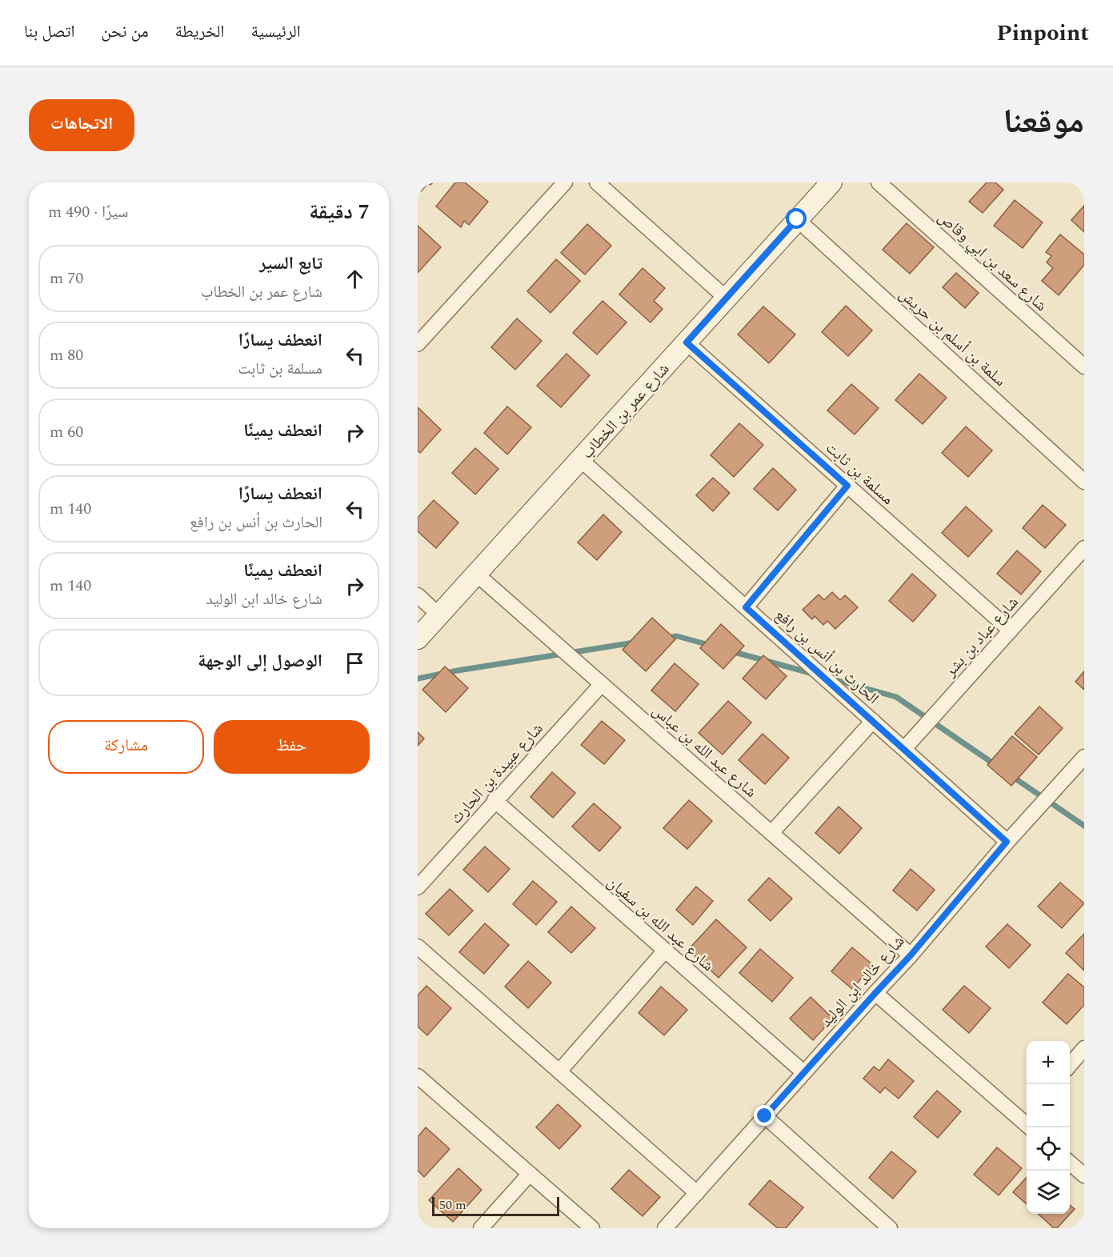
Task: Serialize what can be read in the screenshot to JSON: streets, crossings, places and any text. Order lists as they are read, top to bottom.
{
  "streets": {
    "street": [
      "شارع سعد بن ابي وقاص",
      "سلمة بن أسلم بن حريش",
      "شارع عمر بن الخطاب",
      "مسلمة بن ثابت",
      "شارع عباد بن بشر",
      "الحارث بن أنس بن رافع",
      "شارع عبد الله بن عباس",
      "شارع عبيدة بن الحارث",
      "شارع عبد الله بن سفيان",
      "شارع خالد ابن الوليد"
    ]
  },
  "crossings": [
    ["سلمة بن أسلم بن حريش", "شارع عمر بن الخطاب"],
    ["شارع عمر بن الخطاب", "مسلمة بن ثابت"],
    ["شارع عمر بن الخطاب", "الحارث بن أنس بن رافع"],
    ["شارع عمر بن الخطاب", "شارع عبد الله بن عباس"],
    ["مسلمة بن ثابت", "شارع عباد بن بشر"],
    ["شارع عباد بن بشر", "الحارث بن أنس بن رافع"],
    ["الحارث بن أنس بن رافع", "شارع خالد ابن الوليد"],
    ["شارع عبد الله بن عباس", "شارع عبيدة بن الحارث"],
    ["شارع عبد الله بن عباس", "شارع خالد ابن الوليد"],
    ["شارع عبيدة بن الحارث", "شارع عبد الله بن سفيان"],
    ["شارع عبد الله بن سفيان", "شارع خالد ابن الوليد"]
  ],
  "scale_bar": "50 m",
  "page": {
    "header": "Pinpoint",
    "nav": [
      "الرئيسية",
      "الخريطة",
      "من نحن",
      "اتصل بنا"
    ],
    "title": "موقعنا",
    "buttons": [
      "الاتجاهات",
      ["حفظ", "مشاركة"]
    ],
    "heading": ["7 دقيقة", "سيرًا · 490 m"],
    "list": [
      ["تابع السير", "شارع عمر بن الخطاب", "70 m"],
      ["انعطف يسارًا", "مسلمة بن ثابت", "80 m"],
      ["انعطف يمينًا", "60 m"],
      ["انعطف يسارًا", "الحارث بن أنس بن رافع", "140 m"],
      ["انعطف يمينًا", "شارع خالد ابن الوليد", "140 m"],
      "الوصول إلى الوجهة"
    ],
    "map_buttons": ["+", "−"],
    "scale": "50 m"
  }
}
